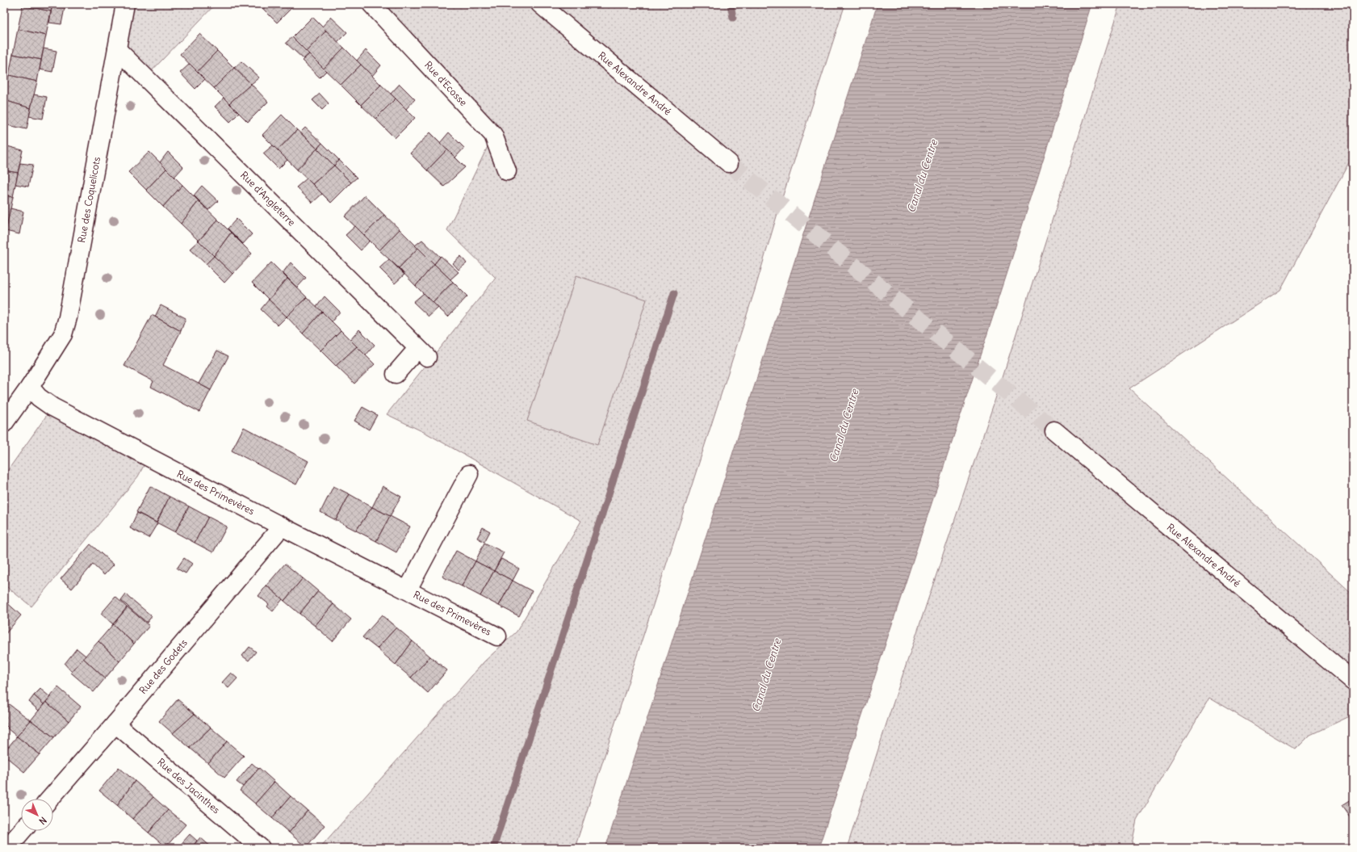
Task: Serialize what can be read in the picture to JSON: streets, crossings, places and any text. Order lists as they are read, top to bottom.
{
  "streets": {
    "street": [
      "Rue Alexandre André",
      "Rue d'Ecosse",
      "Rue d'Angleterre",
      "Rue des Coquelicots",
      "Rue des Primevères",
      "Rue des Godets",
      "Rue des Jacinthes"
    ]
  },
  "crossings": [
    ["Rue d'Angleterre", "Rue des Coquelicots"],
    ["Rue des Coquelicots", "Rue des Primevères"],
    ["Rue des Primevères", "Rue des Godets"],
    ["Rue des Godets", "Rue des Jacinthes"]
  ],
  "water": ["Canal du Centre"],
  "north": "bottom right"
}
